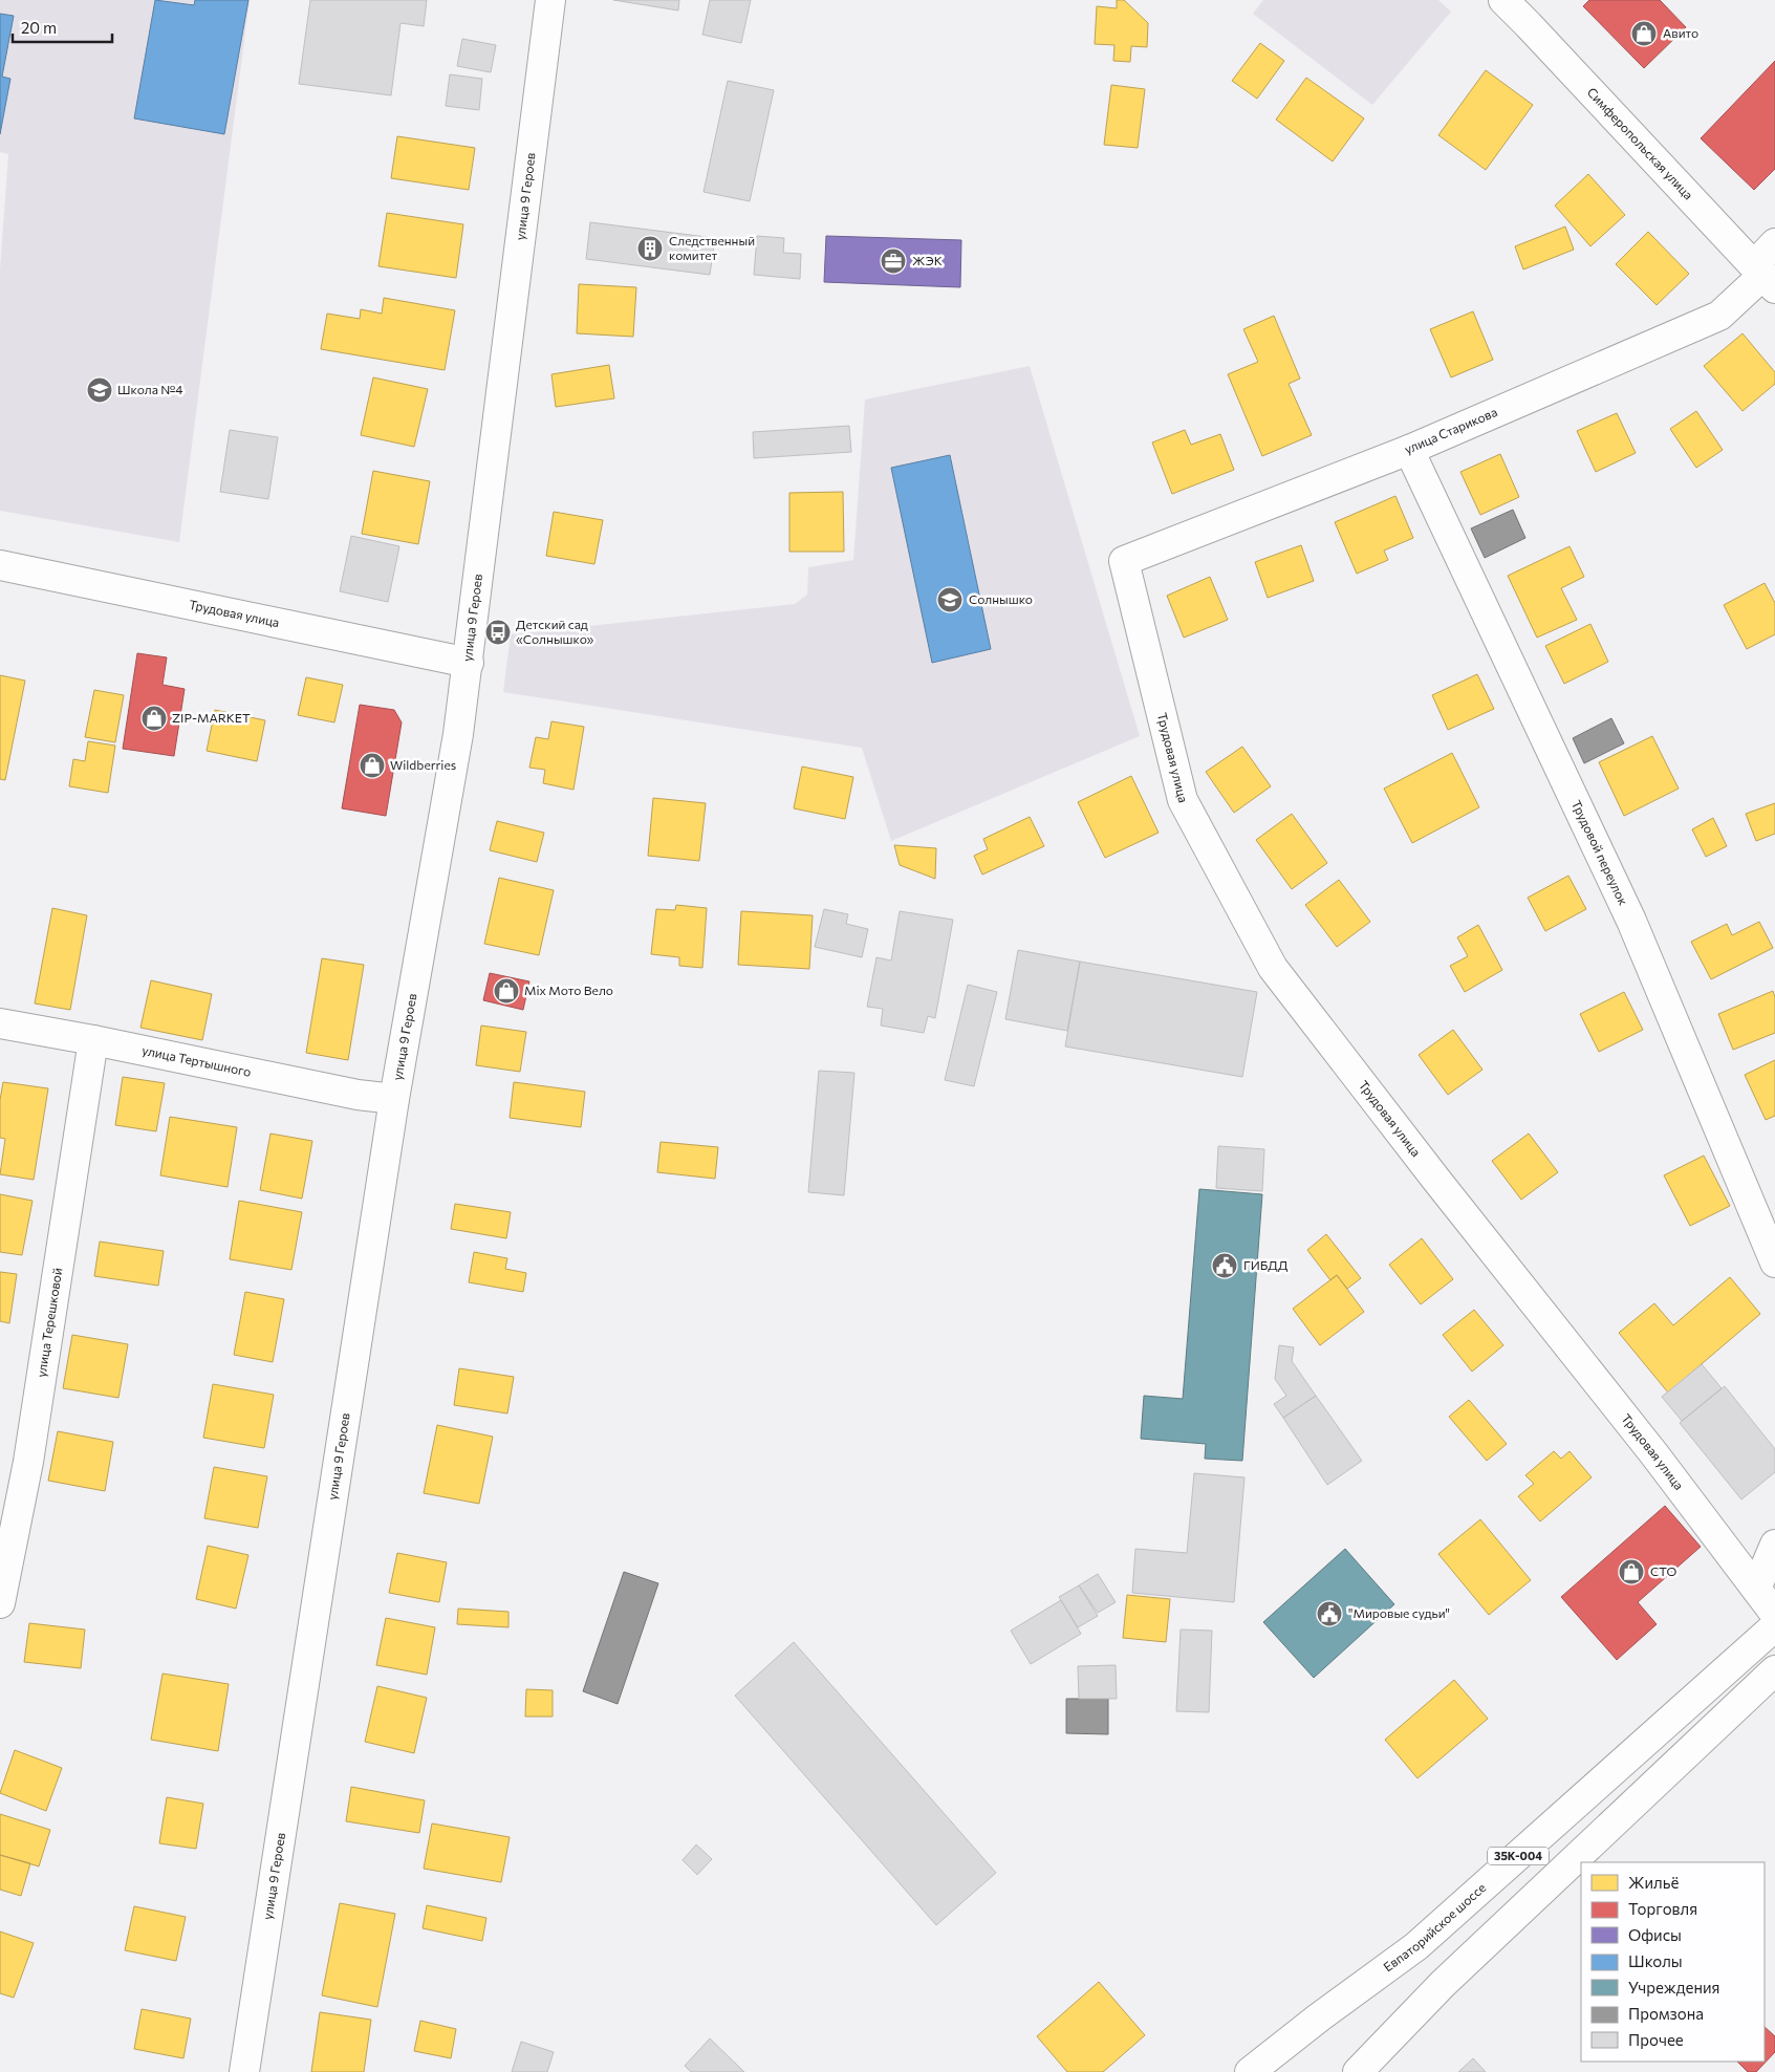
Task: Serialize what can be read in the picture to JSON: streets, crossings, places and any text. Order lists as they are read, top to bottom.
{
  "streets": {
    "street": [
      "Симферопольская улица",
      "улица 9 Героев",
      "улица Старикова",
      "Трудовая улица",
      "Трудовой переулок",
      "улица Тертышного",
      "улица Терешковой",
      "35К-004",
      "Евпаторийское шоссе"
    ]
  },
  "crossings": [
    ["Симферопольская улица", "улица Старикова"],
    ["улица 9 Героев", "Трудовая улица"],
    ["улица 9 Героев", "улица Тертышного"],
    ["улица Старикова", "Трудовая улица"],
    ["улица Старикова", "Трудовой переулок"],
    ["улица Тертышного", "улица Терешковой"]
  ],
  "places": {
    "shop": [
      "Авито",
      "ZIP-MARKET",
      "Wildberries",
      "Mix Мото Вело",
      "СТО"
    ],
    "building": ["Следственный комитет"],
    "office": ["ЖЭК"],
    "school or university": ["Школа №4", "Солнышко"],
    "bus stop": ["Детский сад «Солнышко»"],
    "public building": ["ГИБДД", "\"Мировые судьи\""]
  },
  "legend": [
    "Жильё",
    "Торговля",
    "Офисы",
    "Школы",
    "Учреждения",
    "Промзона",
    "Прочее"
  ],
  "scale_bar": "20 m"
}
